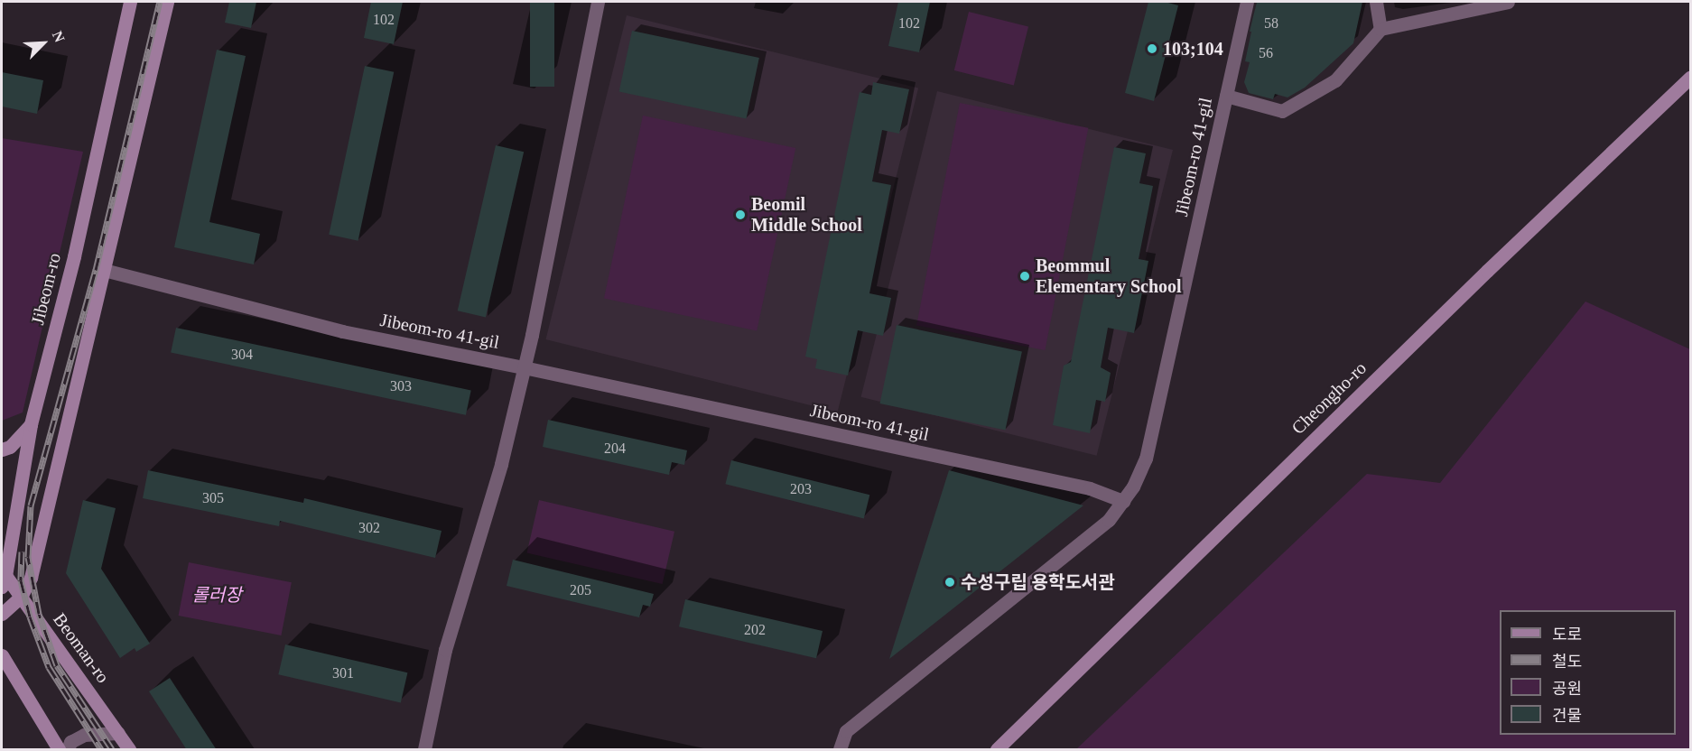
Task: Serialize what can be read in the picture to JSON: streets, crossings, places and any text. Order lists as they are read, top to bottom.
{
  "streets": {
    "main road": ["Jibeom-ro", "Cheongho-ro", "Beoman-ro"],
    "street": ["Jibeom-ro 41-gil"]
  },
  "crossings": [
    ["Jibeom-ro", "Beoman-ro"]
  ],
  "parks": ["롤러장"],
  "places": [
    "103;104",
    "Beomil Middle School",
    "Beommul Elementary School",
    "수성구립 용학도서관"
  ],
  "house_numbers": [
    "102",
    "102",
    "58",
    "56",
    "304",
    "303",
    "204",
    "203",
    "305",
    "302",
    "205",
    "202",
    "301"
  ],
  "legend": [
    "도로",
    "철도",
    "공원",
    "건물"
  ],
  "north": "top right"
}
